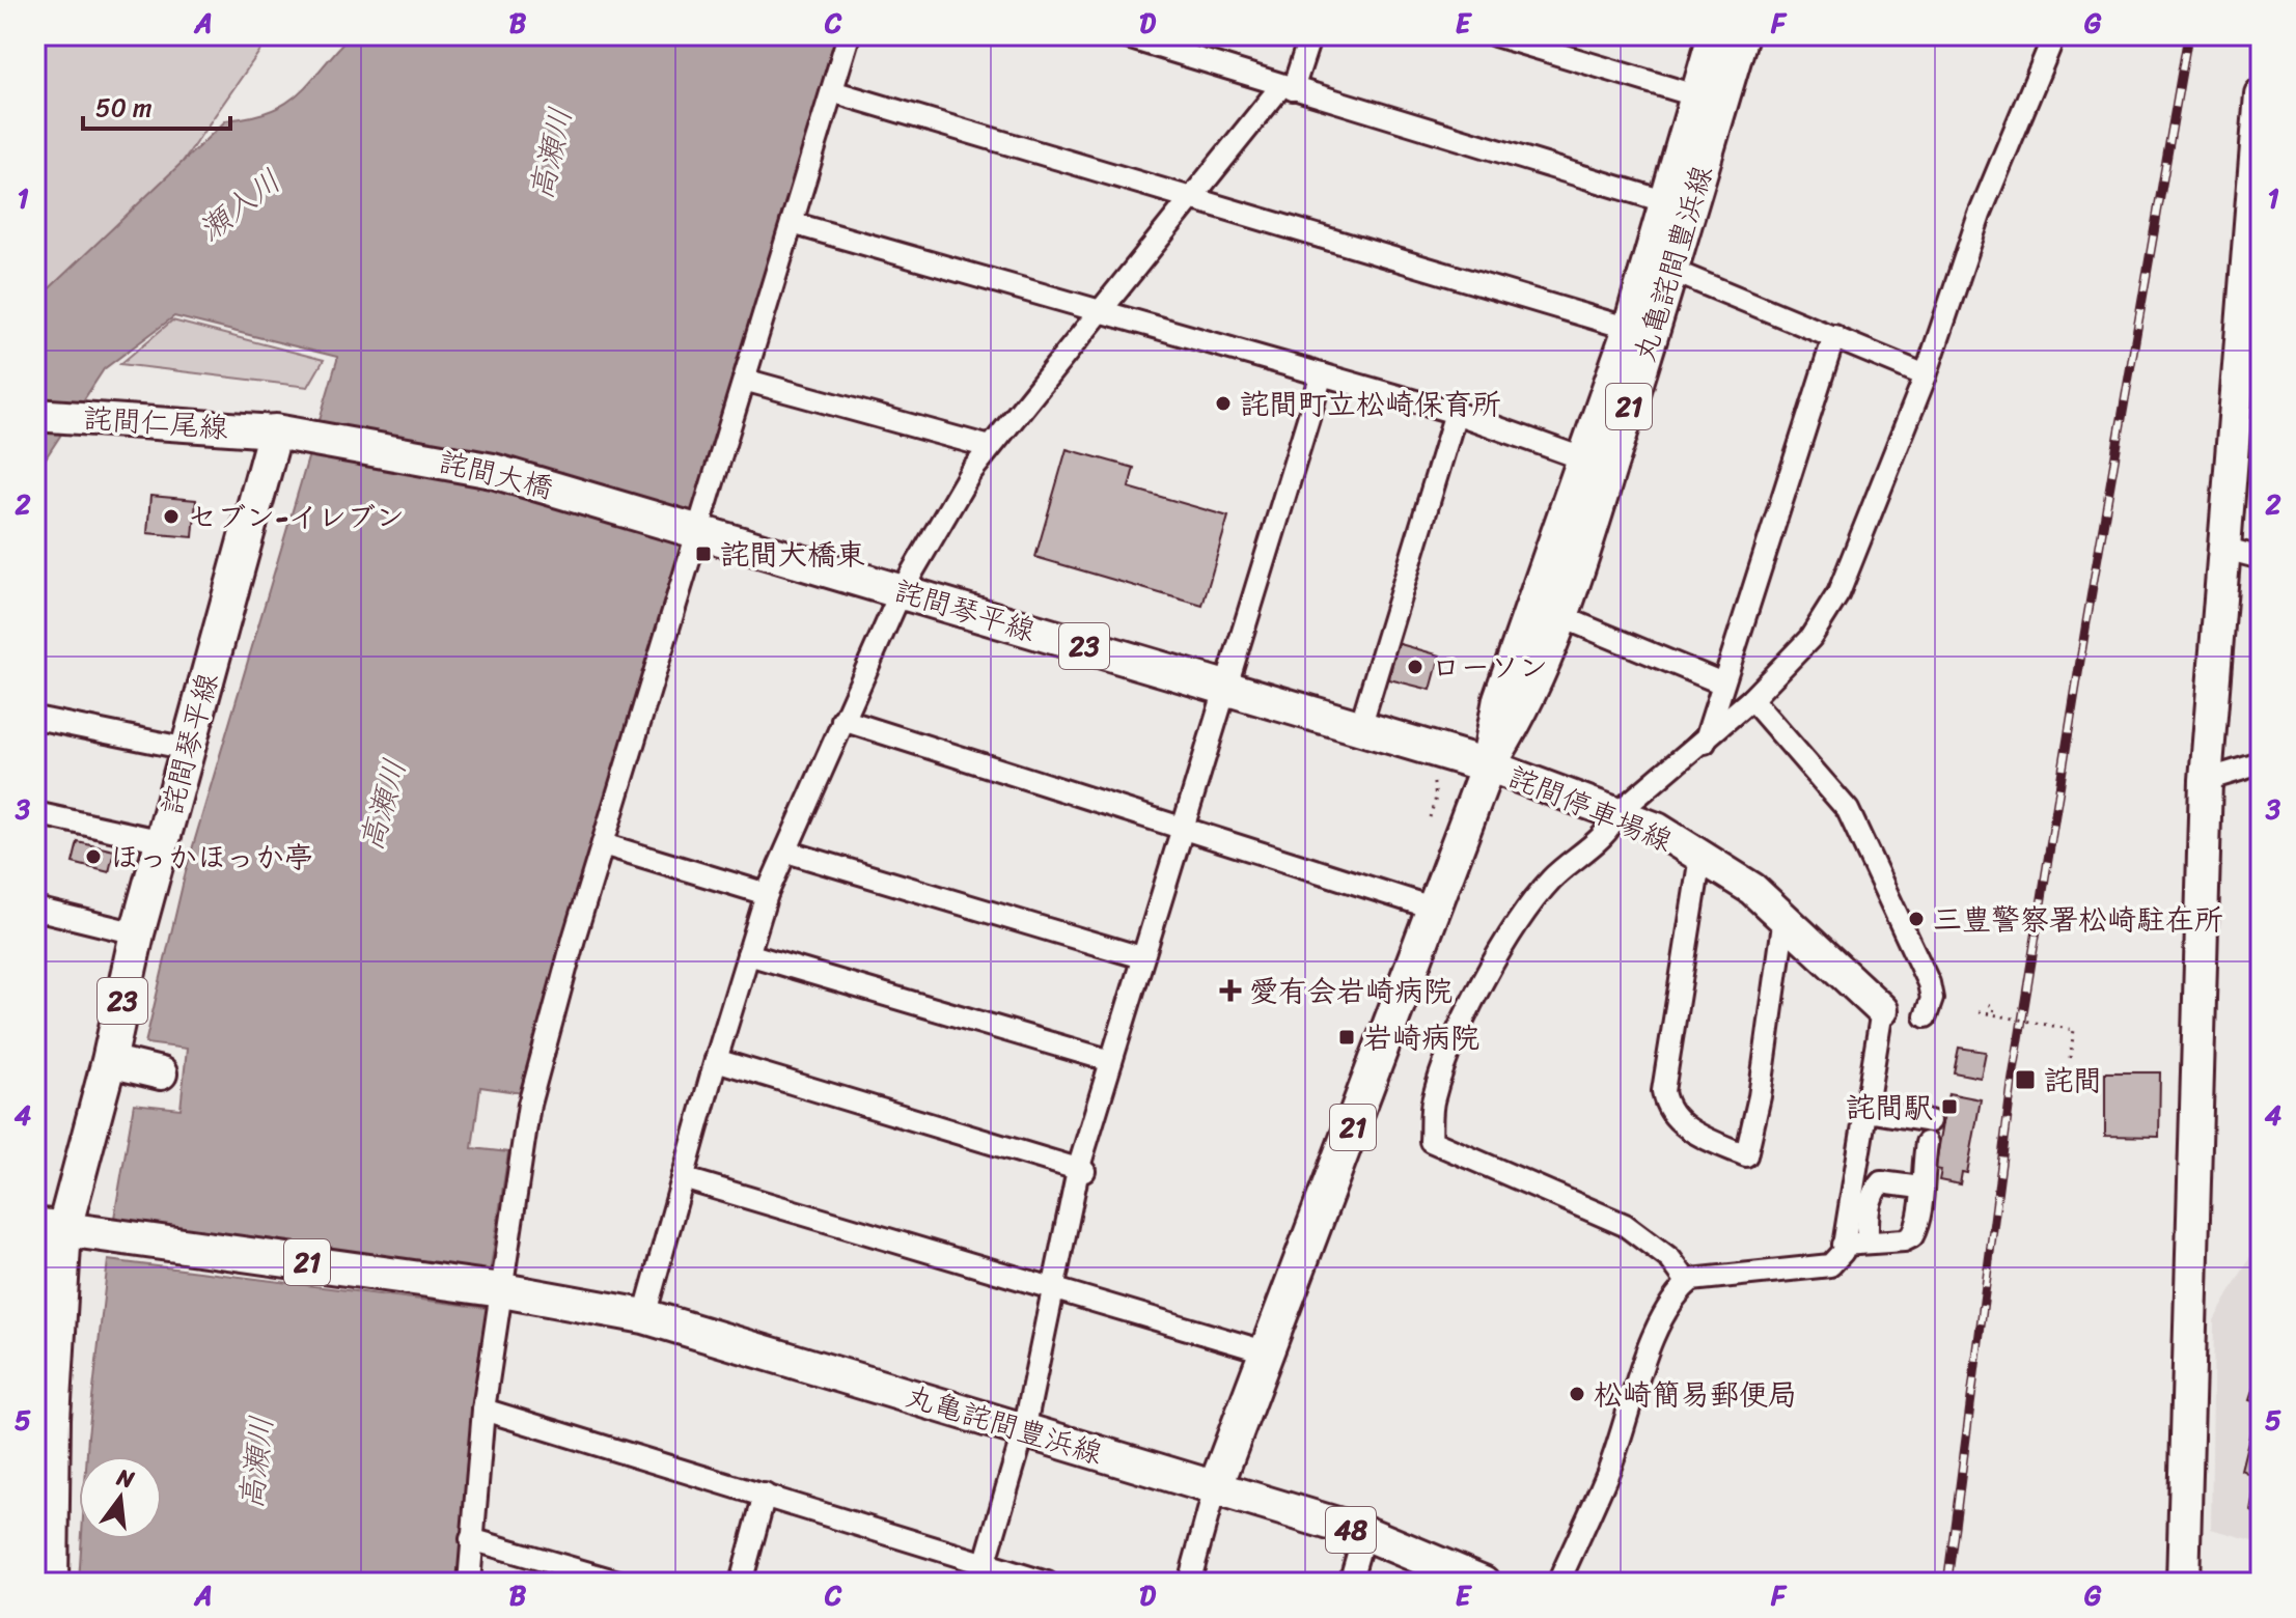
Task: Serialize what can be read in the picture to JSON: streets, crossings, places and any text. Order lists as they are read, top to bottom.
{
  "streets": {
    "main road": [
      "丸亀詫間豊浜線",
      "21",
      "詫間大橋",
      "詫間琴平線",
      "23",
      "48"
    ],
    "street": ["詫間仁尾線", "詫間停車場線"]
  },
  "crossings": [
    ["丸亀詫間豊浜線", "詫間琴平線"],
    ["丸亀詫間豊浜線", "詫間停車場線"],
    ["丸亀詫間豊浜線", "48"],
    ["詫間仁尾線", "詫間大橋"],
    ["詫間仁尾線", "詫間琴平線"],
    ["詫間大橋", "詫間琴平線"],
    ["詫間琴平線", "詫間停車場線"]
  ],
  "water": ["高瀬川", "瀬入川"],
  "places": {
    "other": [
      "詫間町立松崎保育所",
      "セブン-イレブン",
      "ローソン",
      "ほっかほっか亭",
      "三豊警察署松崎駐在所",
      "松崎簡易郵便局"
    ],
    "transit": [
      "詫間大橋東",
      "岩崎病院",
      "詫間",
      "詫間駅"
    ],
    "health": ["愛有会岩崎病院"]
  },
  "scale_bar": "50 m",
  "north": "top",
  "grid": {
    "columns": [
      "A",
      "B",
      "C",
      "D",
      "E",
      "F",
      "G"
    ],
    "rows": [
      "1",
      "2",
      "3",
      "4",
      "5"
    ]
  }
}
